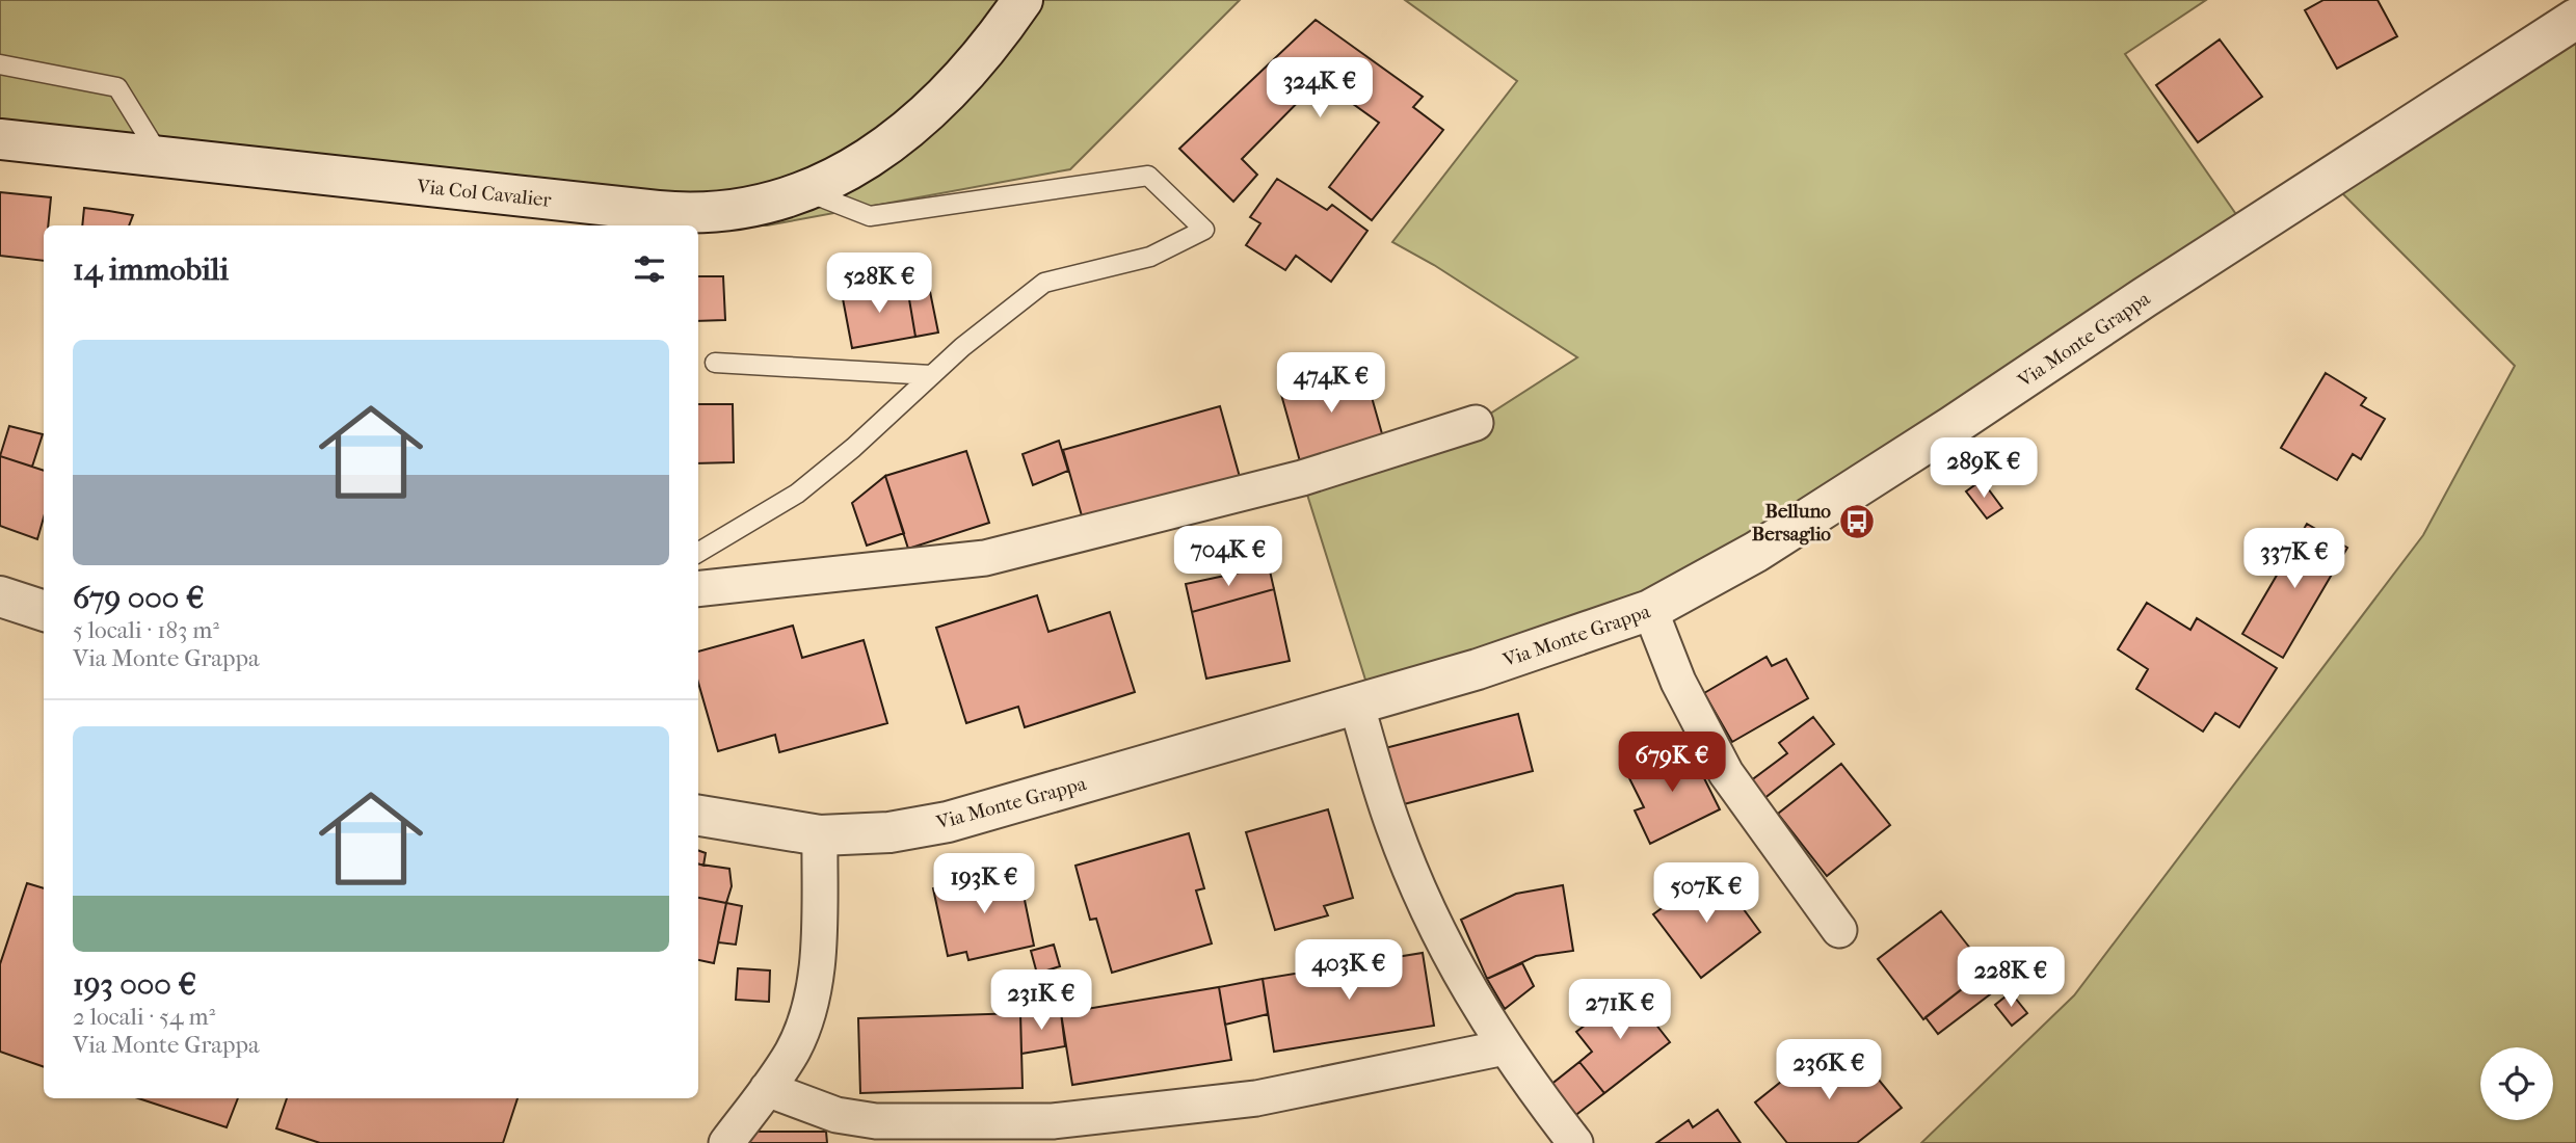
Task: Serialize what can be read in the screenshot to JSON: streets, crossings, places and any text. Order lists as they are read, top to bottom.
{
  "streets": {
    "street": ["Via Col Cavalier", "Via Monte Grappa"]
  },
  "places": {
    "bus stop": ["Belluno Bersaglio"]
  },
  "page": {
    "price": [
      "324K €",
      "528K €",
      "474K €",
      "289K €",
      "704K €",
      "337K €",
      "679K €",
      "193K €",
      "507K €",
      "403K €",
      "228K €",
      "231K €",
      "271K €",
      "236K €"
    ],
    "heading": "14 immobili",
    "list": [
      {
        "name": "679 000 €",
        "note": "5 locali · 183 m² · Via Monte Grappa"
      },
      {
        "name": "193 000 €",
        "note": "2 locali · 54 m² · Via Monte Grappa"
      }
    ]
  }
}
